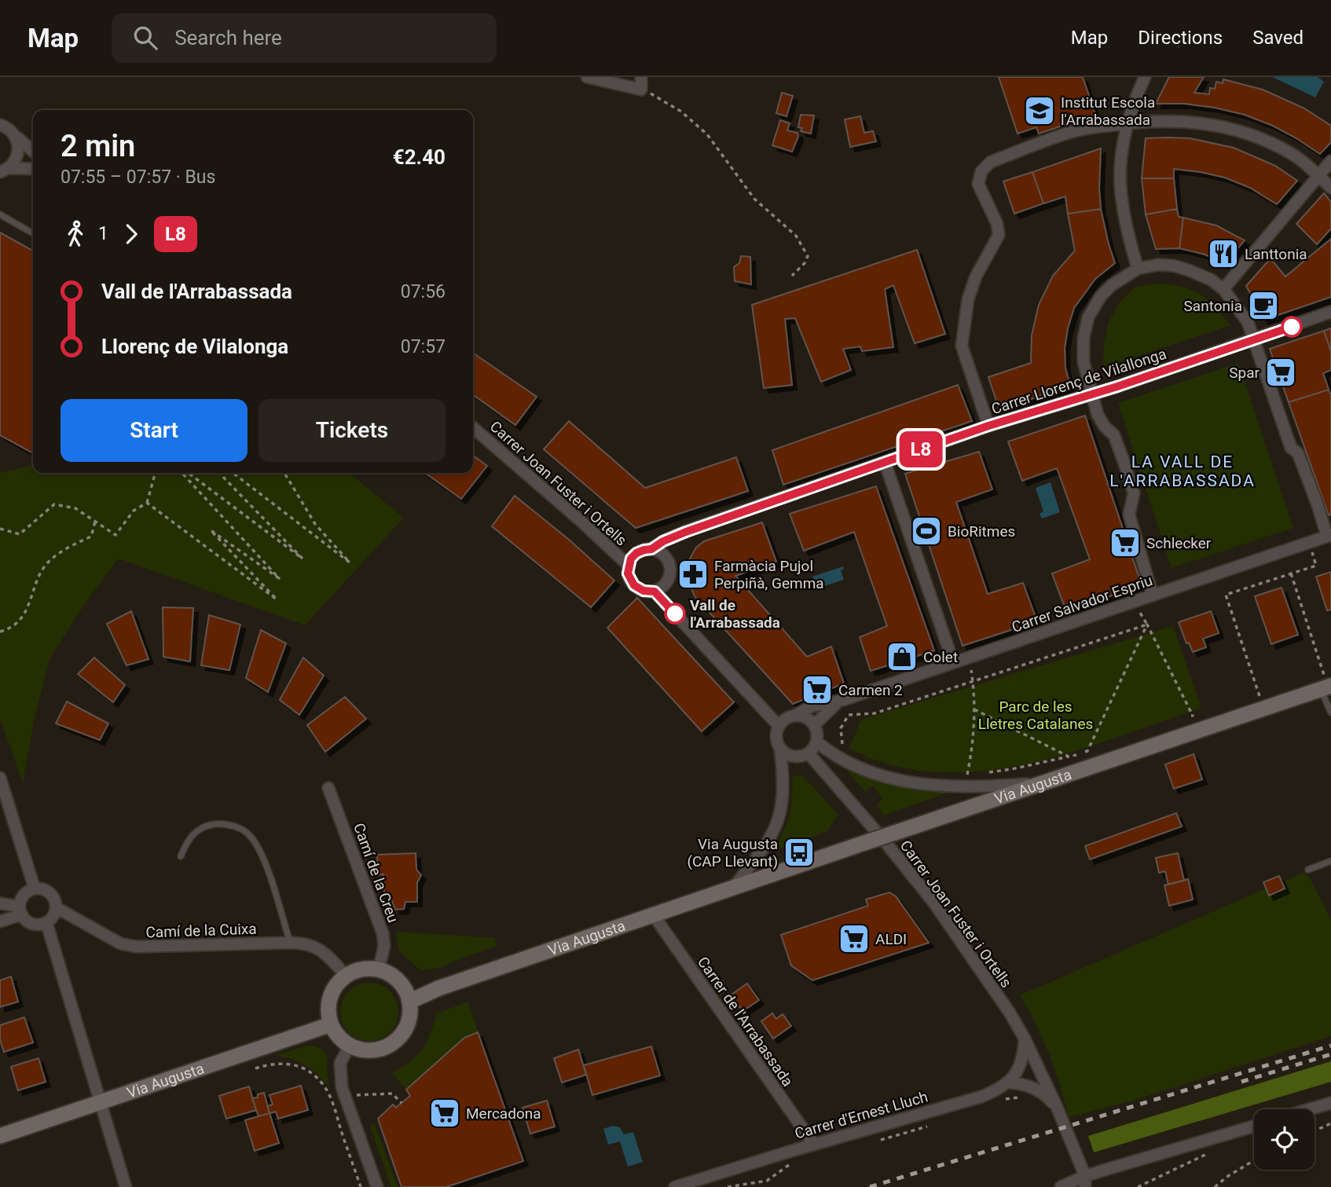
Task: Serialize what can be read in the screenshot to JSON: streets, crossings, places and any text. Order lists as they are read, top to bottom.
{
  "streets": {
    "main road": ["Via Augusta"],
    "street": [
      "Carrer Llorenç de Vilallonga",
      "Carrer Joan Fuster i Ortells",
      "Carrer Salvador Espriu",
      "Camí de la Creu",
      "Camí de la Cuixa",
      "Carrer de l'Arrabassada",
      "Carrer d'Ernest Lluch"
    ]
  },
  "crossings": [
    ["Carrer Llorenç de Vilallonga", "Carrer Joan Fuster i Ortells"],
    ["Carrer Joan Fuster i Ortells", "Carrer Salvador Espriu"],
    ["Carrer Joan Fuster i Ortells", "Carrer d'Ernest Lluch"],
    ["Via Augusta", "Camí de la Creu"],
    ["Via Augusta", "Camí de la Cuixa"],
    ["Via Augusta", "Carrer de l'Arrabassada"],
    ["Camí de la Creu", "Camí de la Cuixa"],
    ["Carrer de l'Arrabassada", "Carrer d'Ernest Lluch"]
  ],
  "districts": ["LA VALL DE L'ARRABASSADA"],
  "parks": ["Parc de les Lletres Catalanes"],
  "places": {
    "school or university": ["Institut Escola l'Arrabassada"],
    "restaurant": ["Lanttonia"],
    "cafe": ["Santonia"],
    "supermarket": [
      "Spar",
      "Schlecker",
      "Carmen 2",
      "ALDI",
      "Mercadona"
    ],
    "sports": ["BioRitmes"],
    "pharmacy": ["Farmàcia Pujol Perpiñà, Gemma"],
    "other": ["Vall de l'Arrabassada"],
    "shop": ["Colet"],
    "bus stop": ["Via Augusta (CAP Llevant)"]
  },
  "lines": ["bus line L8"],
  "page": {
    "header": "Map",
    "search": "Search here",
    "nav": ["Map", "Directions", "Saved"],
    "on_map": "L8",
    "heading": ["2 min", "07:55 – 07:57 · Bus", "€2.40"],
    "legs": ["1", "L8"],
    "list": [
      {
        "name": "Vall de l'Arrabassada",
        "value": "07:56"
      },
      {
        "name": "Llorenç de Vilalonga",
        "value": "07:57"
      }
    ],
    "buttons": ["Start", "Tickets"]
  }
}
